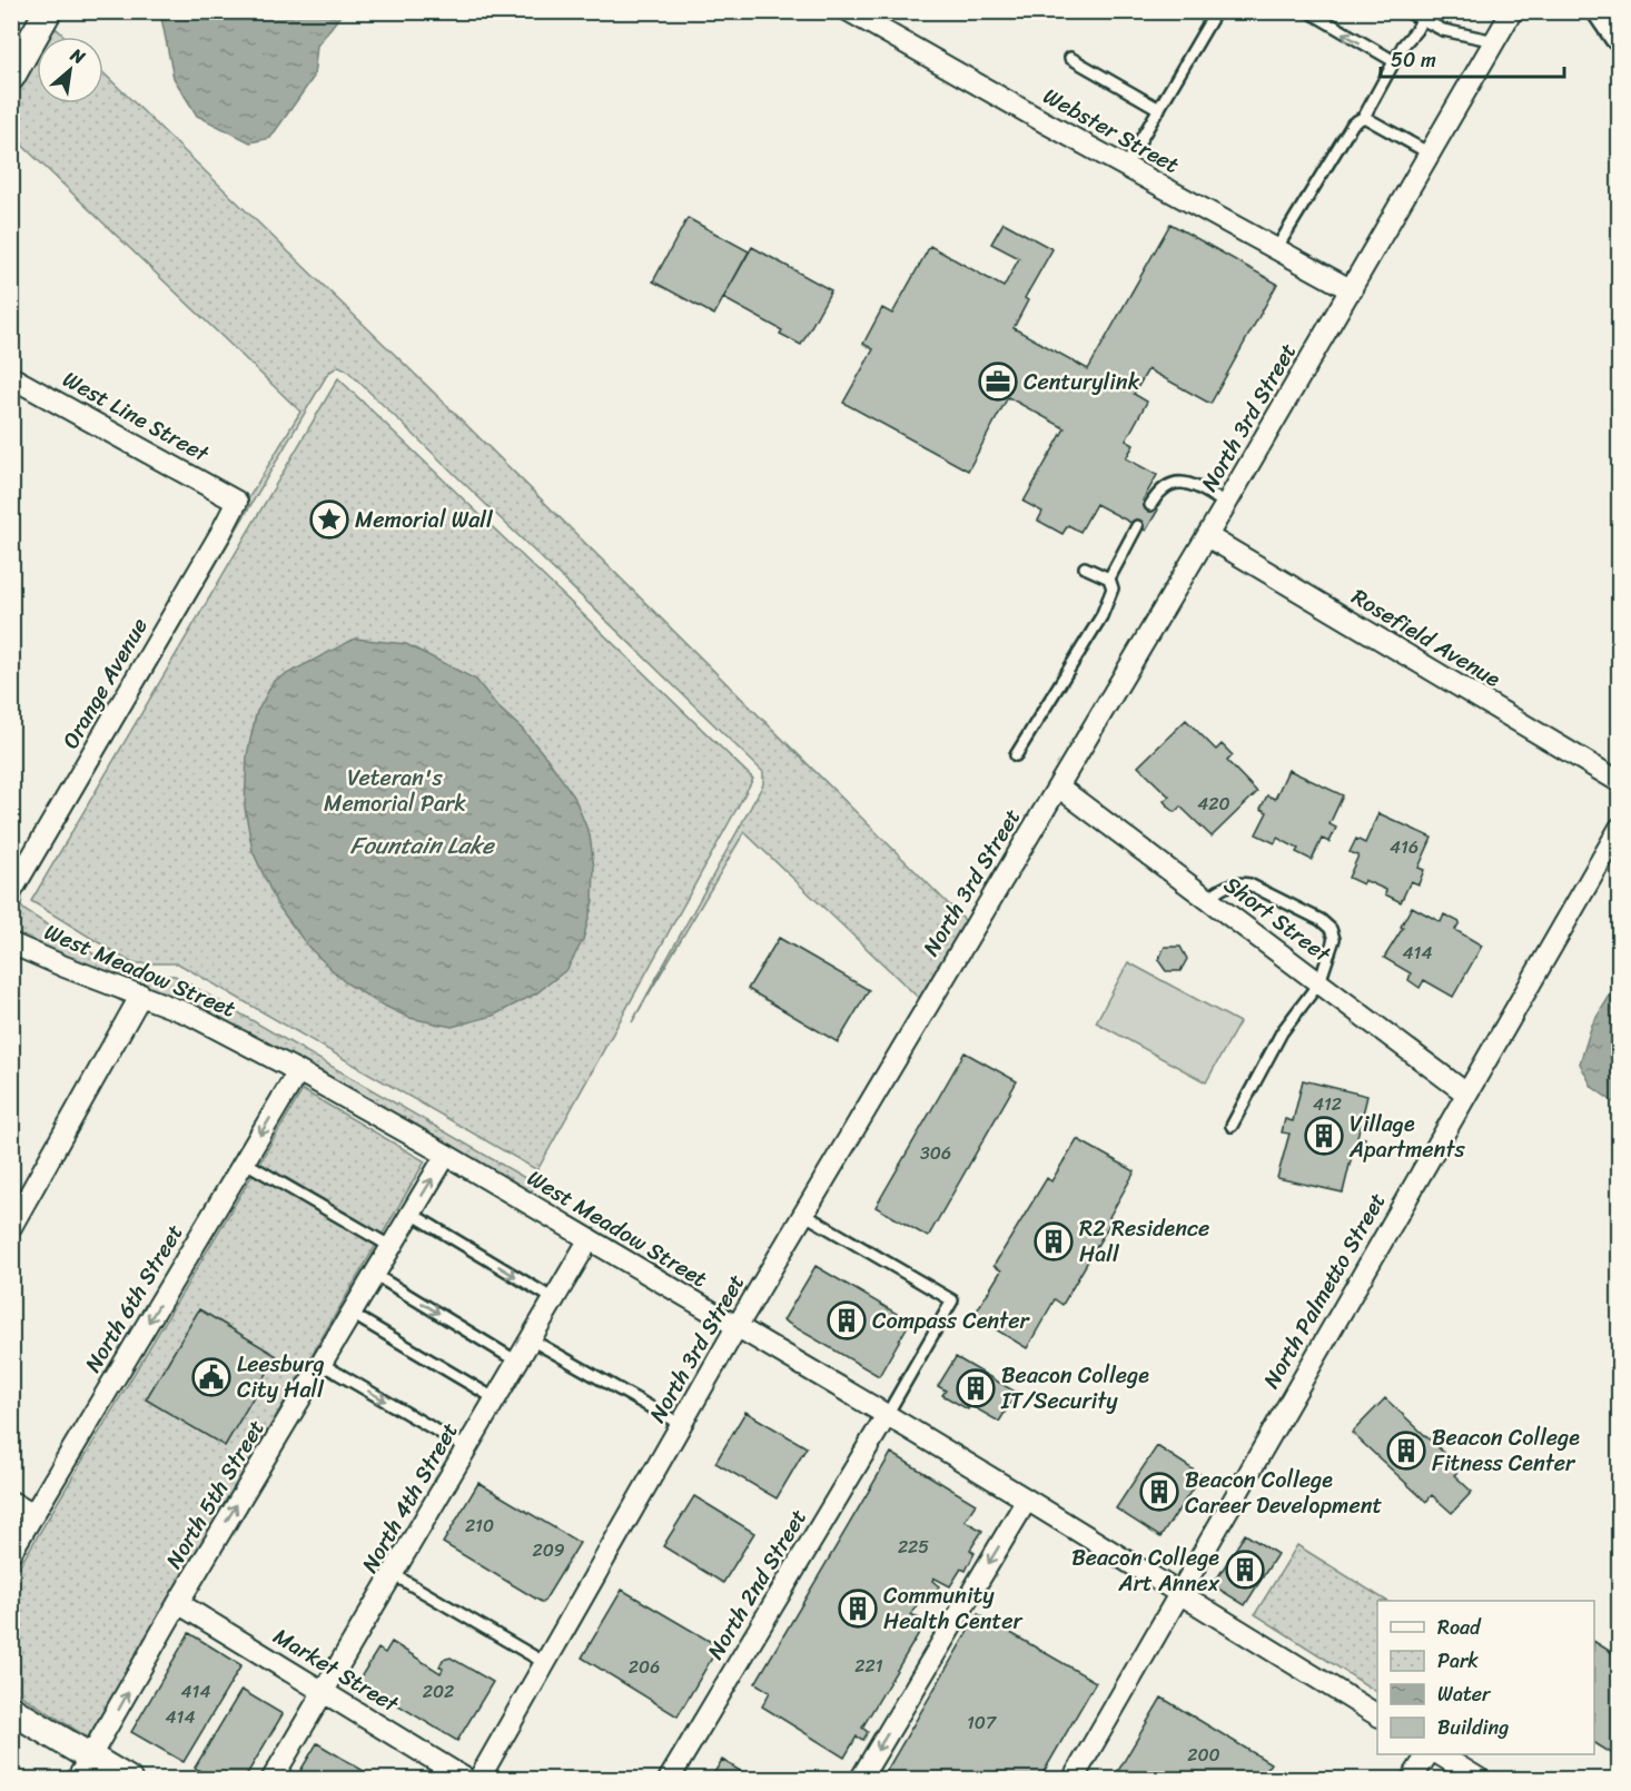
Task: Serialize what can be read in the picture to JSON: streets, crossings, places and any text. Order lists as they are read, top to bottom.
{
  "streets": {
    "street": [
      "Webster Street",
      "West Line Street",
      "North 3rd Street",
      "Rosefield Avenue",
      "Orange Avenue",
      "Short Street",
      "West Meadow Street",
      "North Palmetto Street",
      "North 6th Street",
      "North 5th Street",
      "North 4th Street",
      "North 2nd Street",
      "Market Street"
    ]
  },
  "crossings": [
    ["Webster Street", "North 3rd Street"],
    ["West Line Street", "Orange Avenue"],
    ["North 3rd Street", "Rosefield Avenue"],
    ["North 3rd Street", "Short Street"],
    ["North 3rd Street", "West Meadow Street"],
    ["Short Street", "North Palmetto Street"],
    ["West Meadow Street", "North Palmetto Street"],
    ["West Meadow Street", "North 6th Street"],
    ["West Meadow Street", "North 5th Street"],
    ["West Meadow Street", "North 4th Street"],
    ["West Meadow Street", "North 2nd Street"],
    ["North 5th Street", "Market Street"],
    ["North 4th Street", "Market Street"]
  ],
  "one_way": ["North 5th Street"],
  "water": ["Fountain Lake"],
  "parks": ["Veteran's Memorial Park"],
  "places": {
    "office": ["Centurylink"],
    "place": ["Memorial Wall"],
    "building": [
      "Village Apartments",
      "R2 Residence Hall",
      "Compass Center",
      "Beacon College IT/Security",
      "Beacon College Fitness Center",
      "Beacon College Career Development",
      "Beacon College Art Annex",
      "Community Health Center"
    ],
    "public building": ["Leesburg City Hall"]
  },
  "house_numbers": [
    "420",
    "416",
    "414",
    "412",
    "306",
    "210",
    "225",
    "209",
    "221",
    "206",
    "414",
    "202",
    "414",
    "107",
    "200"
  ],
  "legend": [
    "Road",
    "Park",
    "Water",
    "Building"
  ],
  "scale_bar": "50 m",
  "north": "top right"
}
